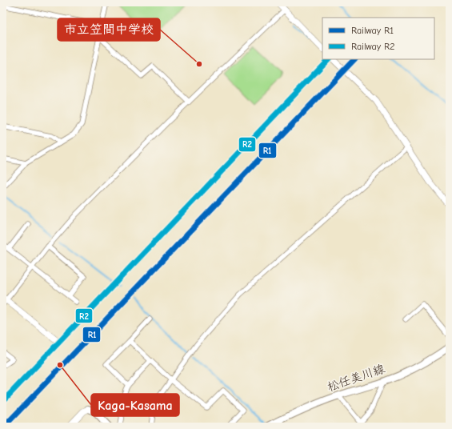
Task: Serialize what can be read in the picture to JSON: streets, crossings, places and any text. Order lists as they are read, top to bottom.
{
  "streets": {
    "main road": ["松任美川線"]
  },
  "places": ["市立笠間中学校", "Kaga-Kasama"],
  "lines": ["rail line R1", "rail line R2"],
  "legend": ["Railway R1", "Railway R2"]
}
